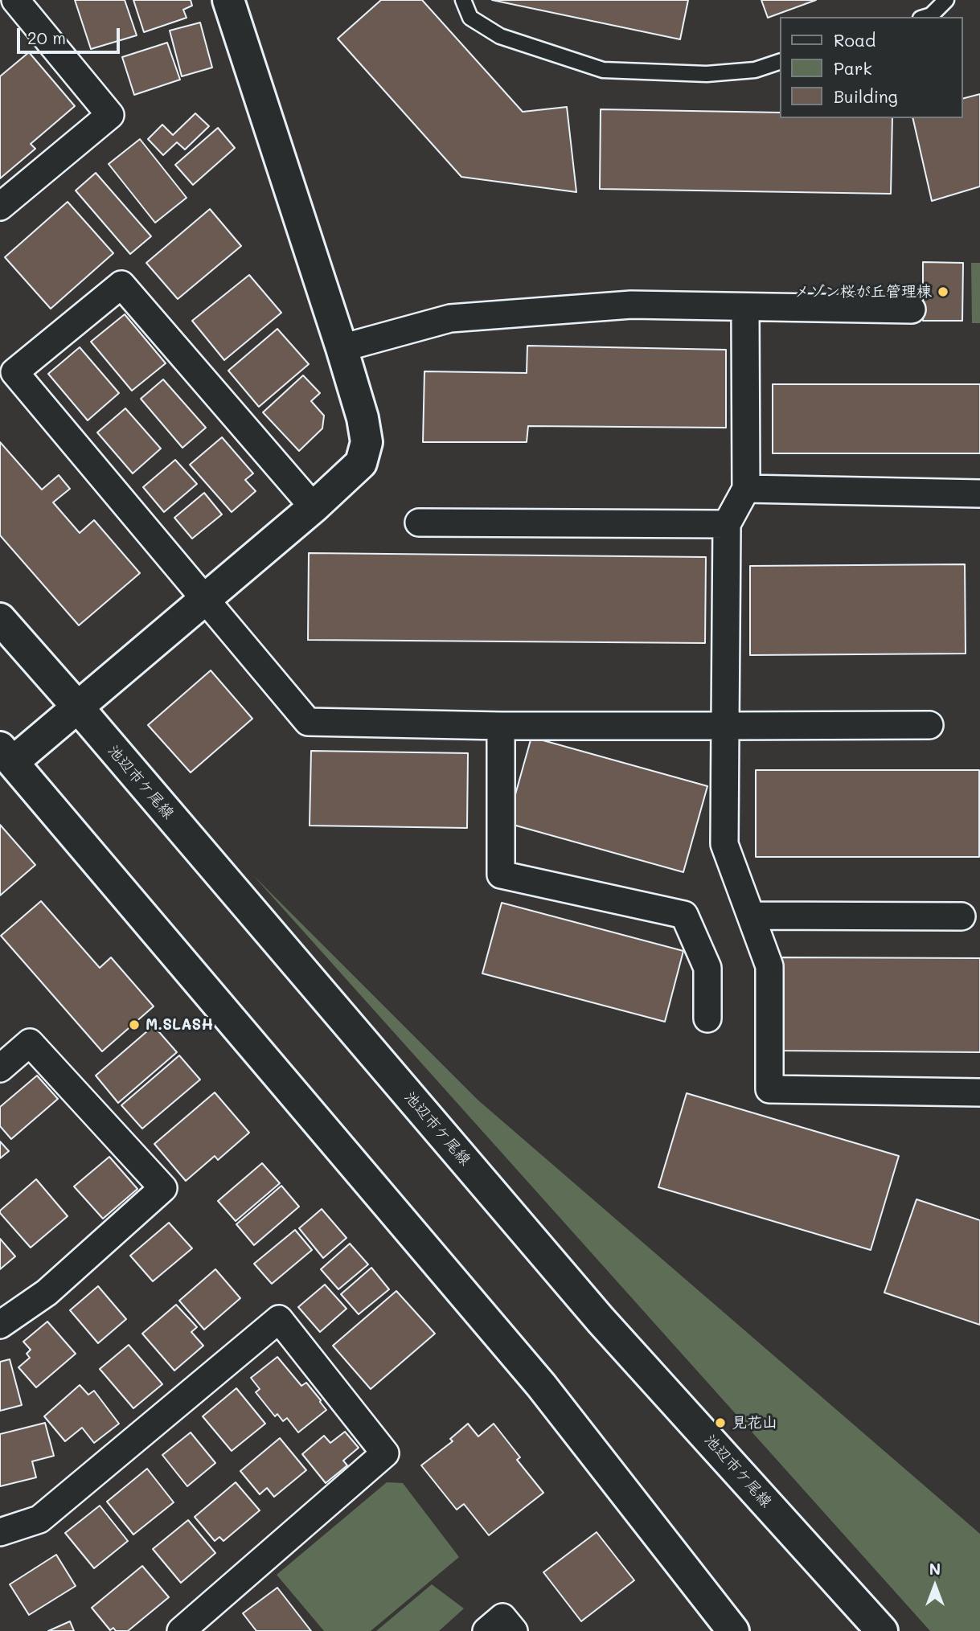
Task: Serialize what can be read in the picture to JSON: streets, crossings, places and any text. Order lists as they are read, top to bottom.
{
  "streets": {
    "street": ["池辺市ケ尾線"]
  },
  "places": ["メゾン桜が丘管理棟", "M.SLASH", "見花山"],
  "legend": ["Road", "Park", "Building"],
  "scale_bar": "20 m",
  "north": "top"
}
